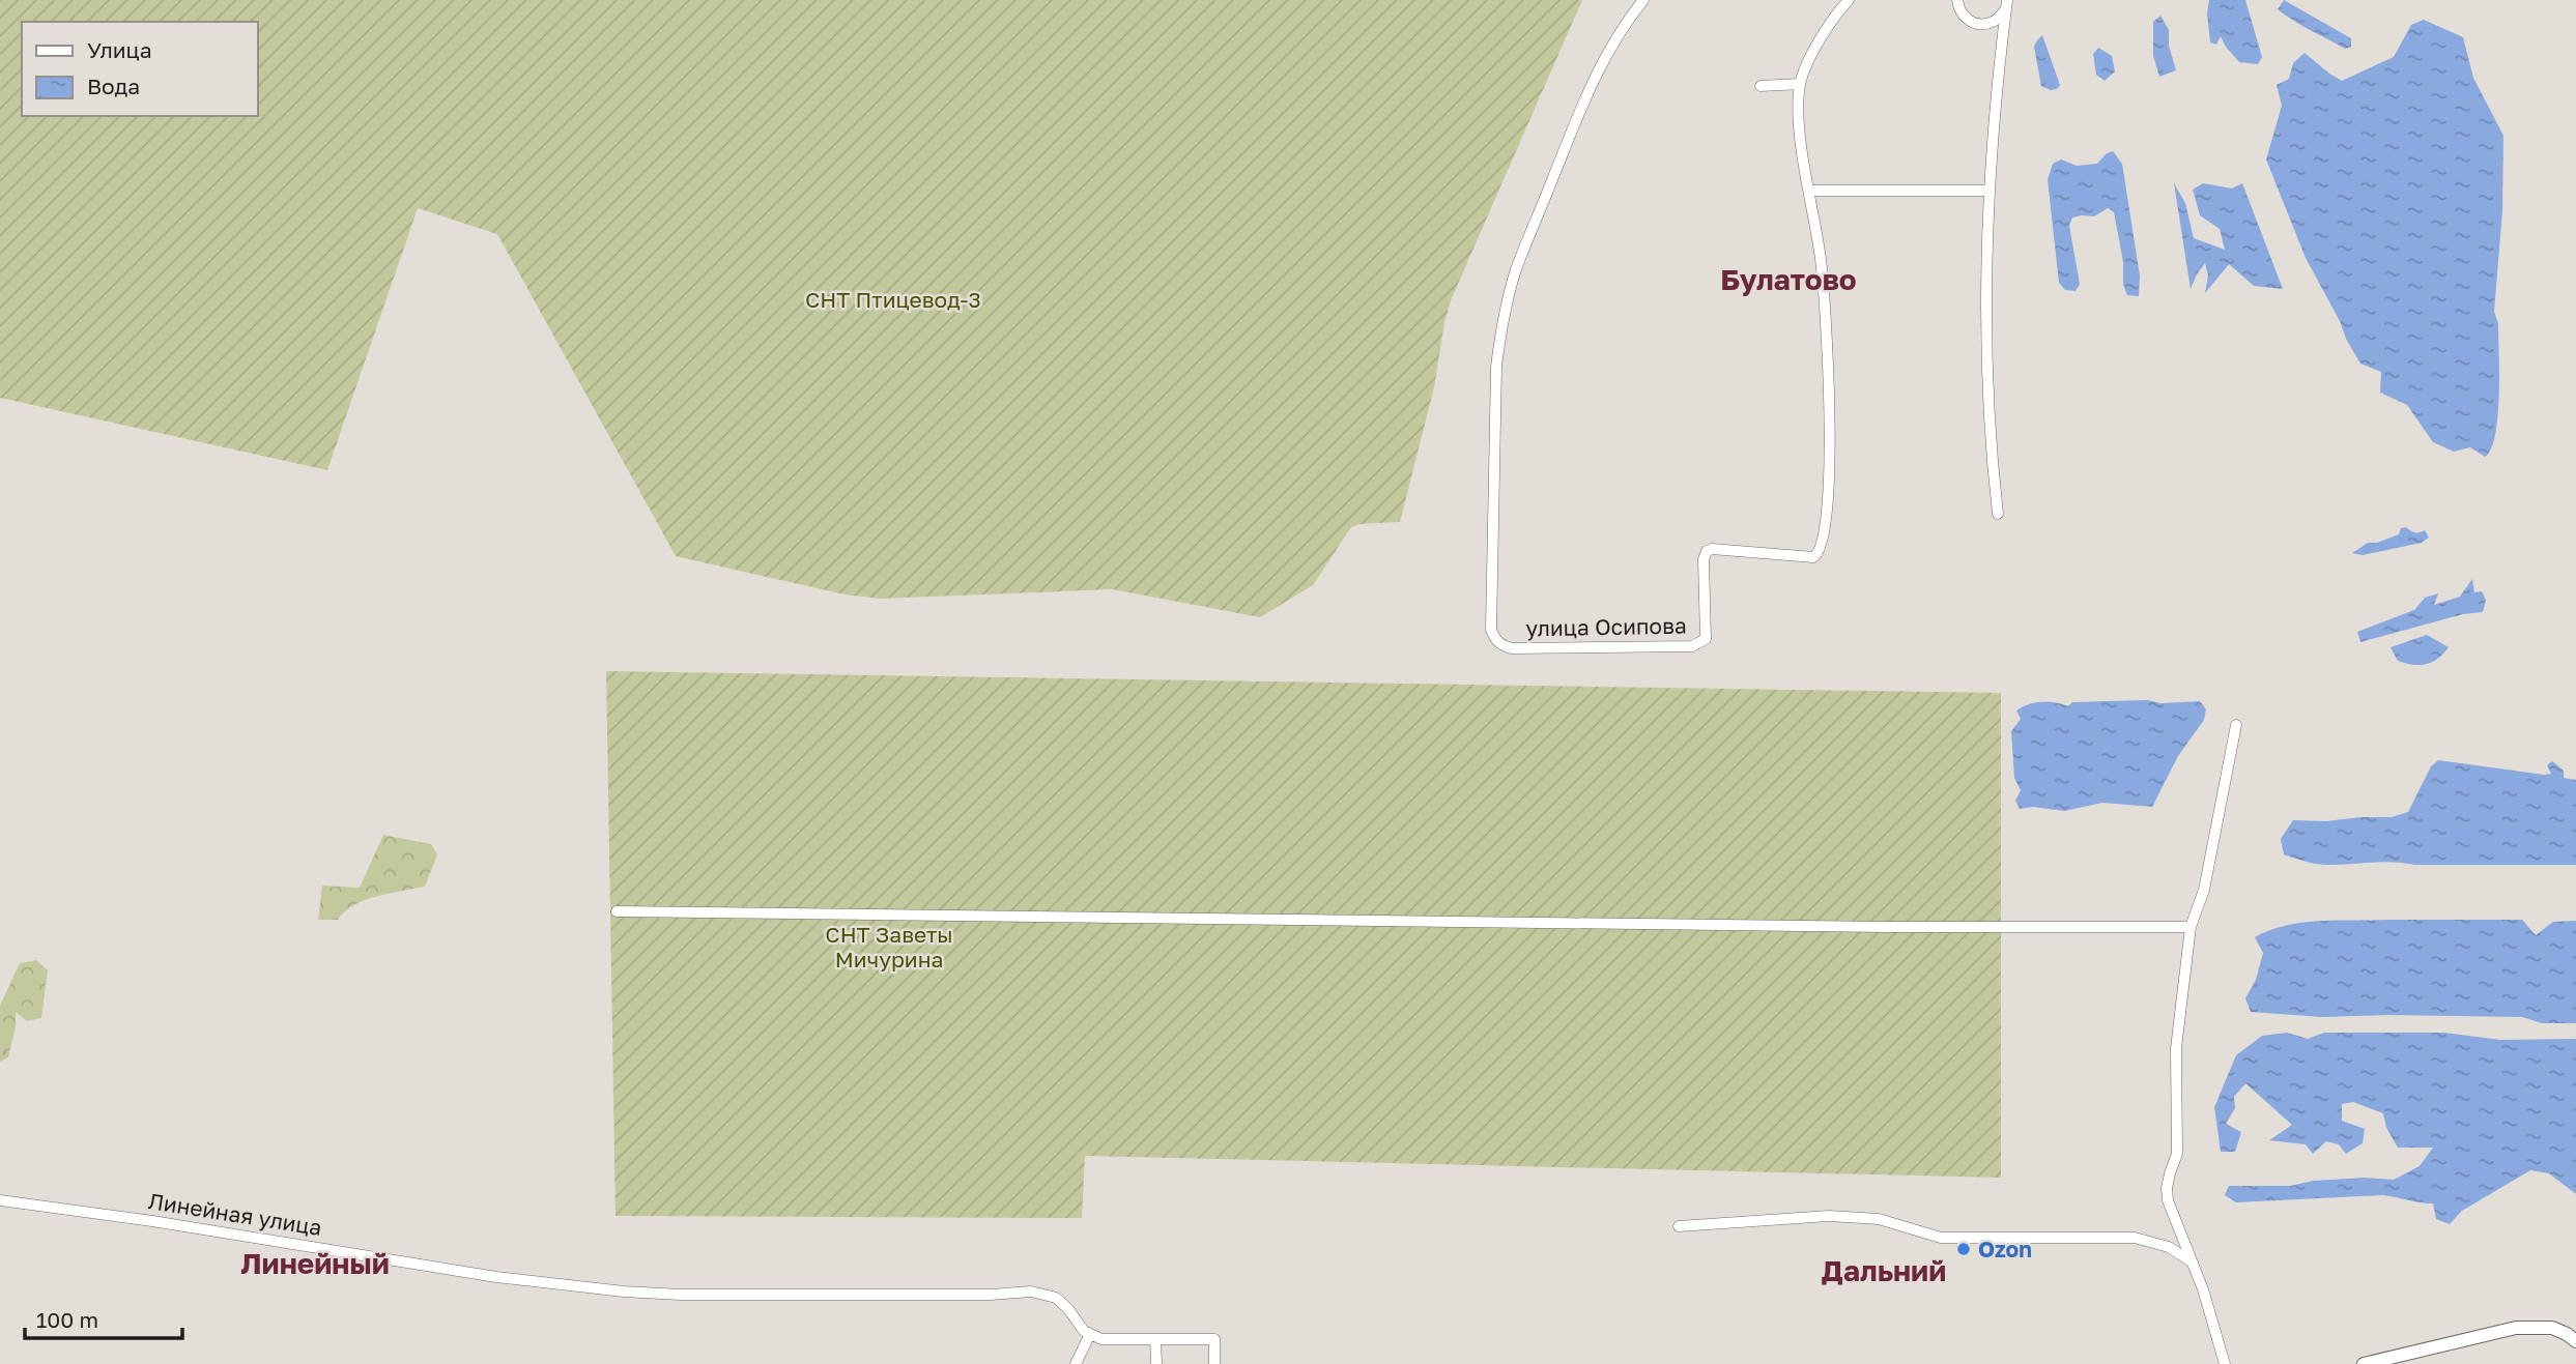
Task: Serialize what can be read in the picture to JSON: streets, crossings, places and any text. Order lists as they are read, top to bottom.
{
  "streets": {
    "street": ["улица Осипова", "Линейная улица"]
  },
  "districts": ["Булатово", "Линейный", "Дальний"],
  "parks": ["СНТ Птицевод-3", "СНТ Заветы Мичурина"],
  "places": ["Ozon"],
  "legend": ["Улица", "Вода"],
  "scale_bar": "100 m"
}
